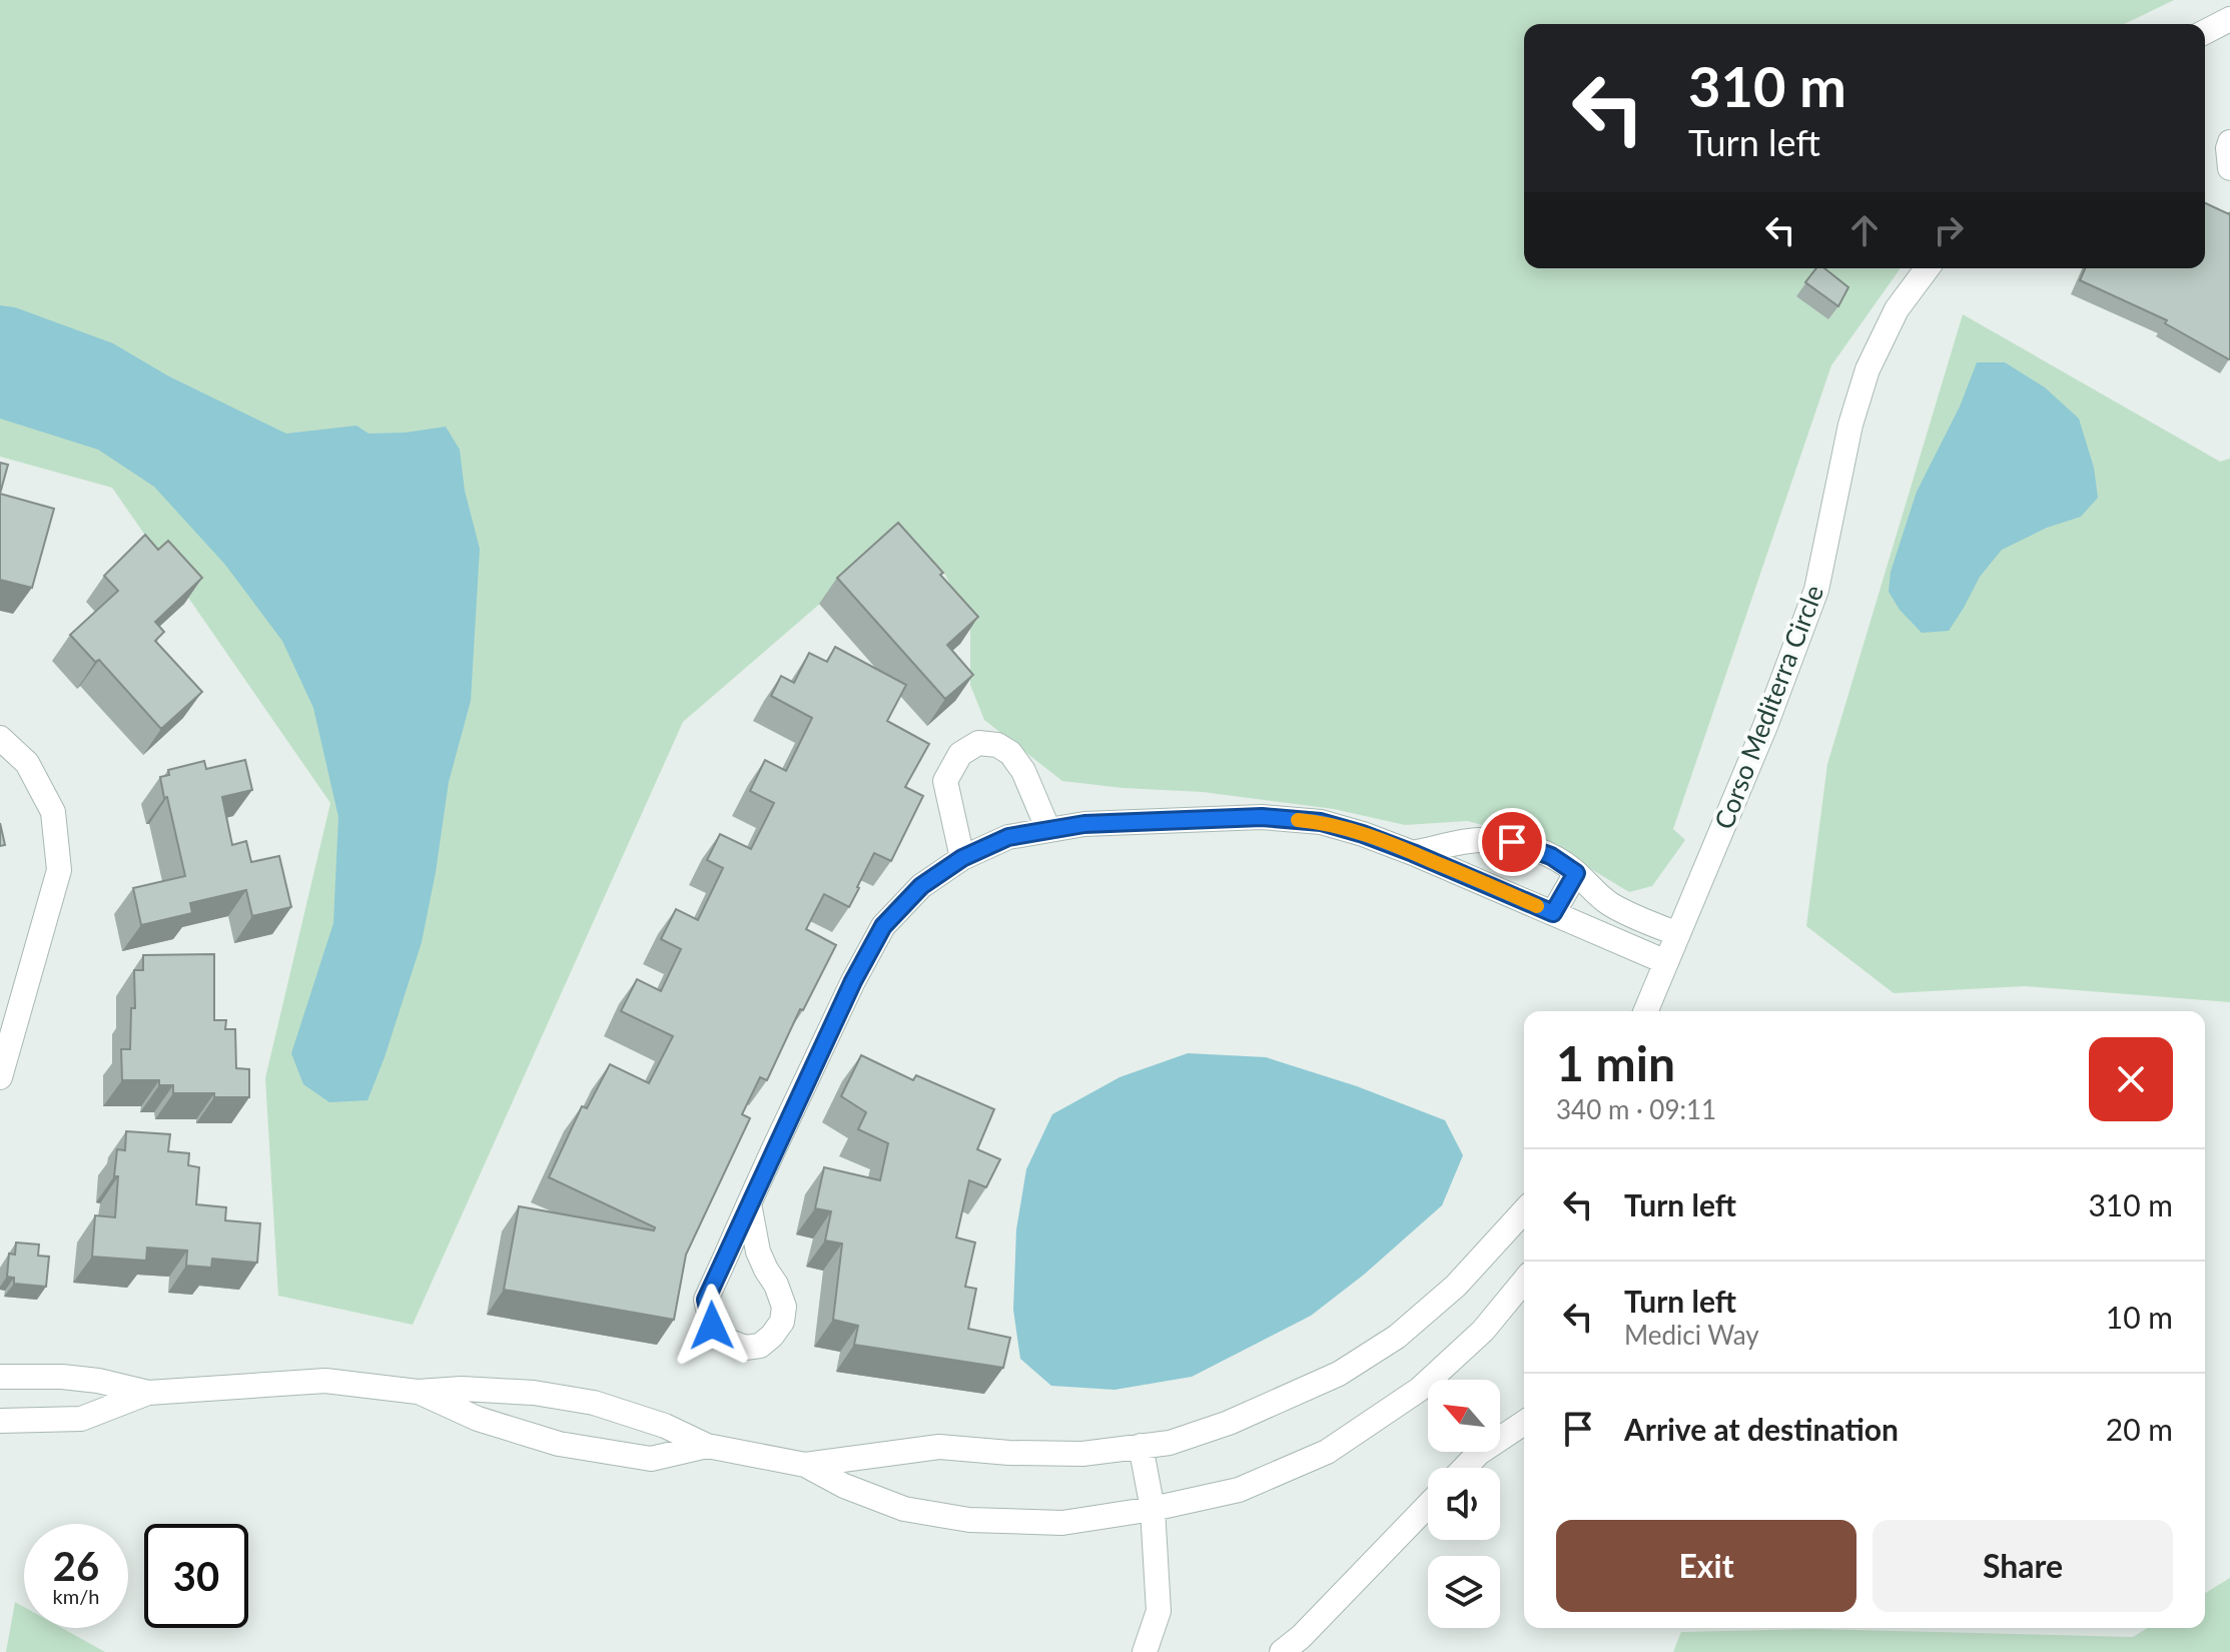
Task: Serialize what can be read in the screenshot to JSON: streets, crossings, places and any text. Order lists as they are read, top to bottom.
{
  "streets": {
    "street": ["Corso Mediterra Circle"]
  },
  "north": "top left",
  "page": {
    "turn": ["310 m", "Turn left"],
    "heading": ["1 min", "340 m · 09:11"],
    "list": [
      {
        "name": "Turn left",
        "value": "310 m"
      },
      {
        "name": "Turn left",
        "note": "Medici Way",
        "value": "10 m"
      },
      {
        "name": "Arrive at destination",
        "value": "20 m"
      }
    ],
    "buttons": ["Exit", "Share"],
    "speed": "26 km/h",
    "limit": "30"
  }
}
